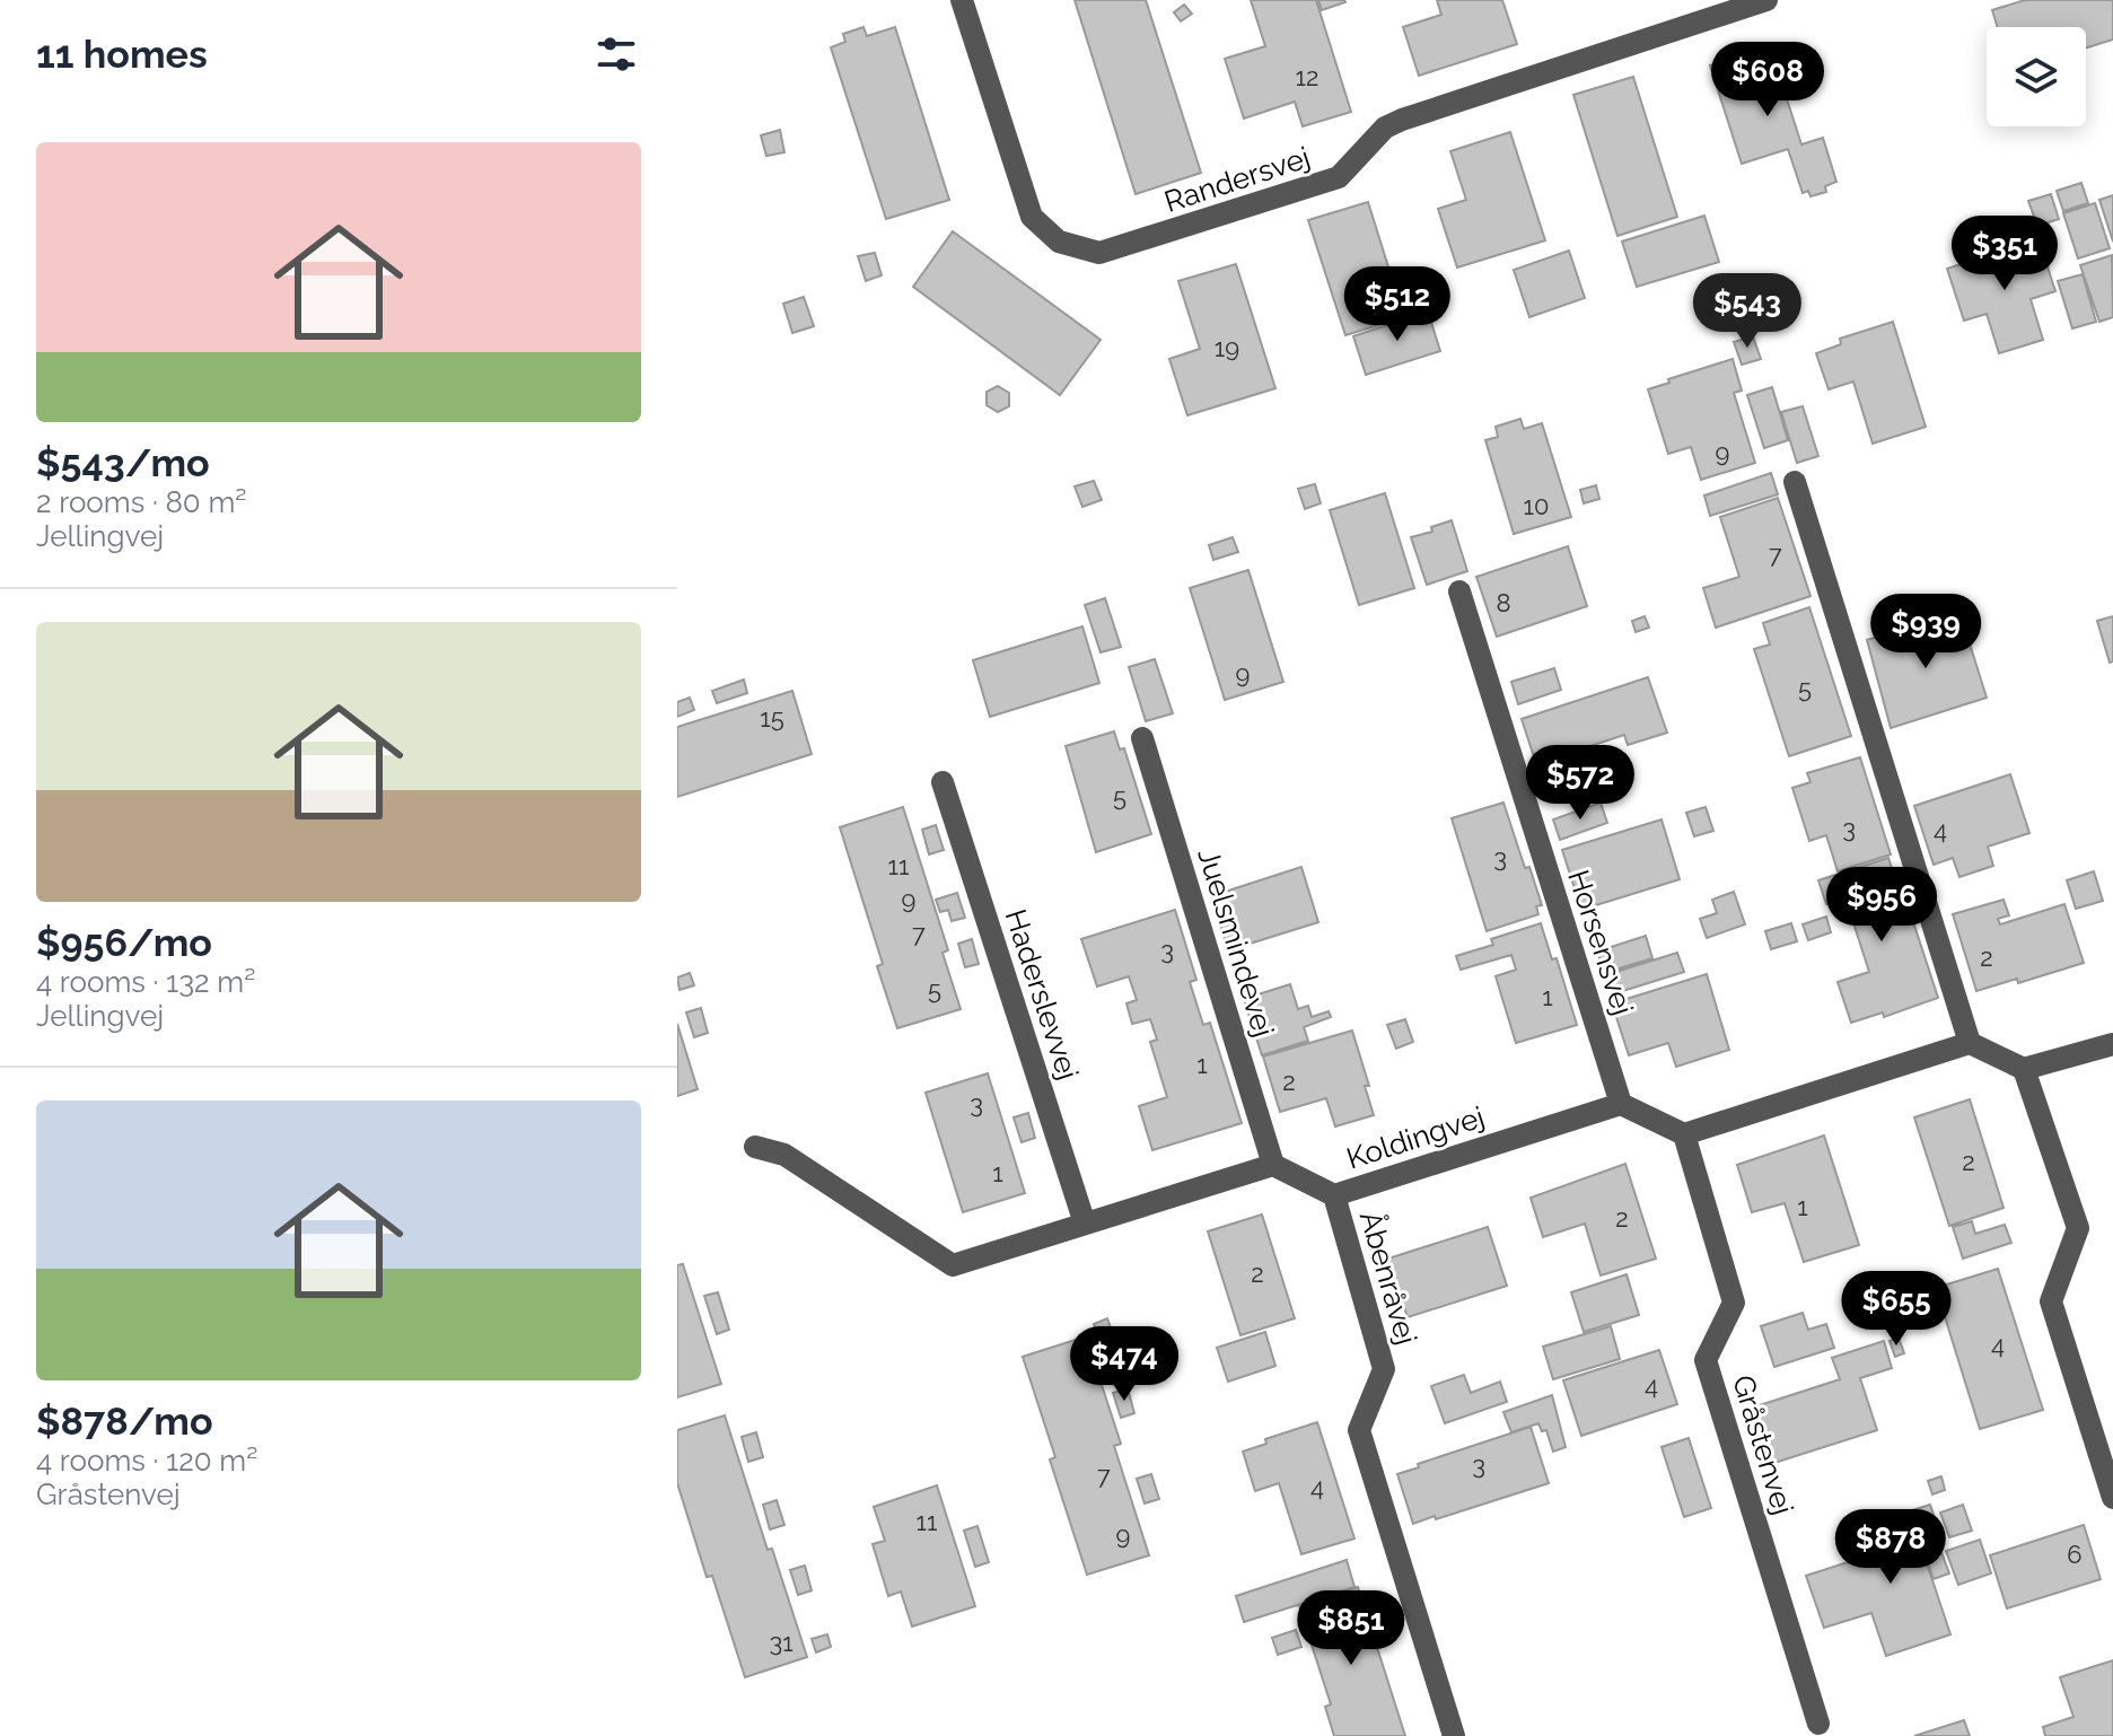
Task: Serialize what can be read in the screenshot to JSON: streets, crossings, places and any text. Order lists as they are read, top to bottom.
{
  "streets": {
    "street": [
      "Randersvej",
      "Juelsmindevej",
      "Horsensvej",
      "Haderslevvej",
      "Koldingvej",
      "Åbenråvej",
      "Gråstenvej"
    ]
  },
  "crossings": [
    ["Juelsmindevej", "Koldingvej"],
    ["Horsensvej", "Koldingvej"],
    ["Koldingvej", "Åbenråvej"]
  ],
  "house_numbers": [
    "12",
    "19",
    "9",
    "10",
    "7",
    "8",
    "9",
    "5",
    "15",
    "5",
    "3",
    "4",
    "3",
    "11",
    "9",
    "7",
    "3",
    "2",
    "5",
    "1",
    "1",
    "2",
    "3",
    "2",
    "1",
    "1",
    "2",
    "2",
    "4",
    "4",
    "3",
    "7",
    "4",
    "11",
    "9",
    "6",
    "31"
  ],
  "page": {
    "heading": "11 homes",
    "price": [
      "$608",
      "$351",
      "$512",
      "$543",
      "$939",
      "$572",
      "$956",
      "$655",
      "$474",
      "$878",
      "$851"
    ],
    "list": [
      {
        "name": "$543/mo",
        "note": "2 rooms · 80 m² · Jellingvej"
      },
      {
        "name": "$956/mo",
        "note": "4 rooms · 132 m² · Jellingvej"
      },
      {
        "name": "$878/mo",
        "note": "4 rooms · 120 m² · Gråstenvej"
      }
    ]
  }
}
